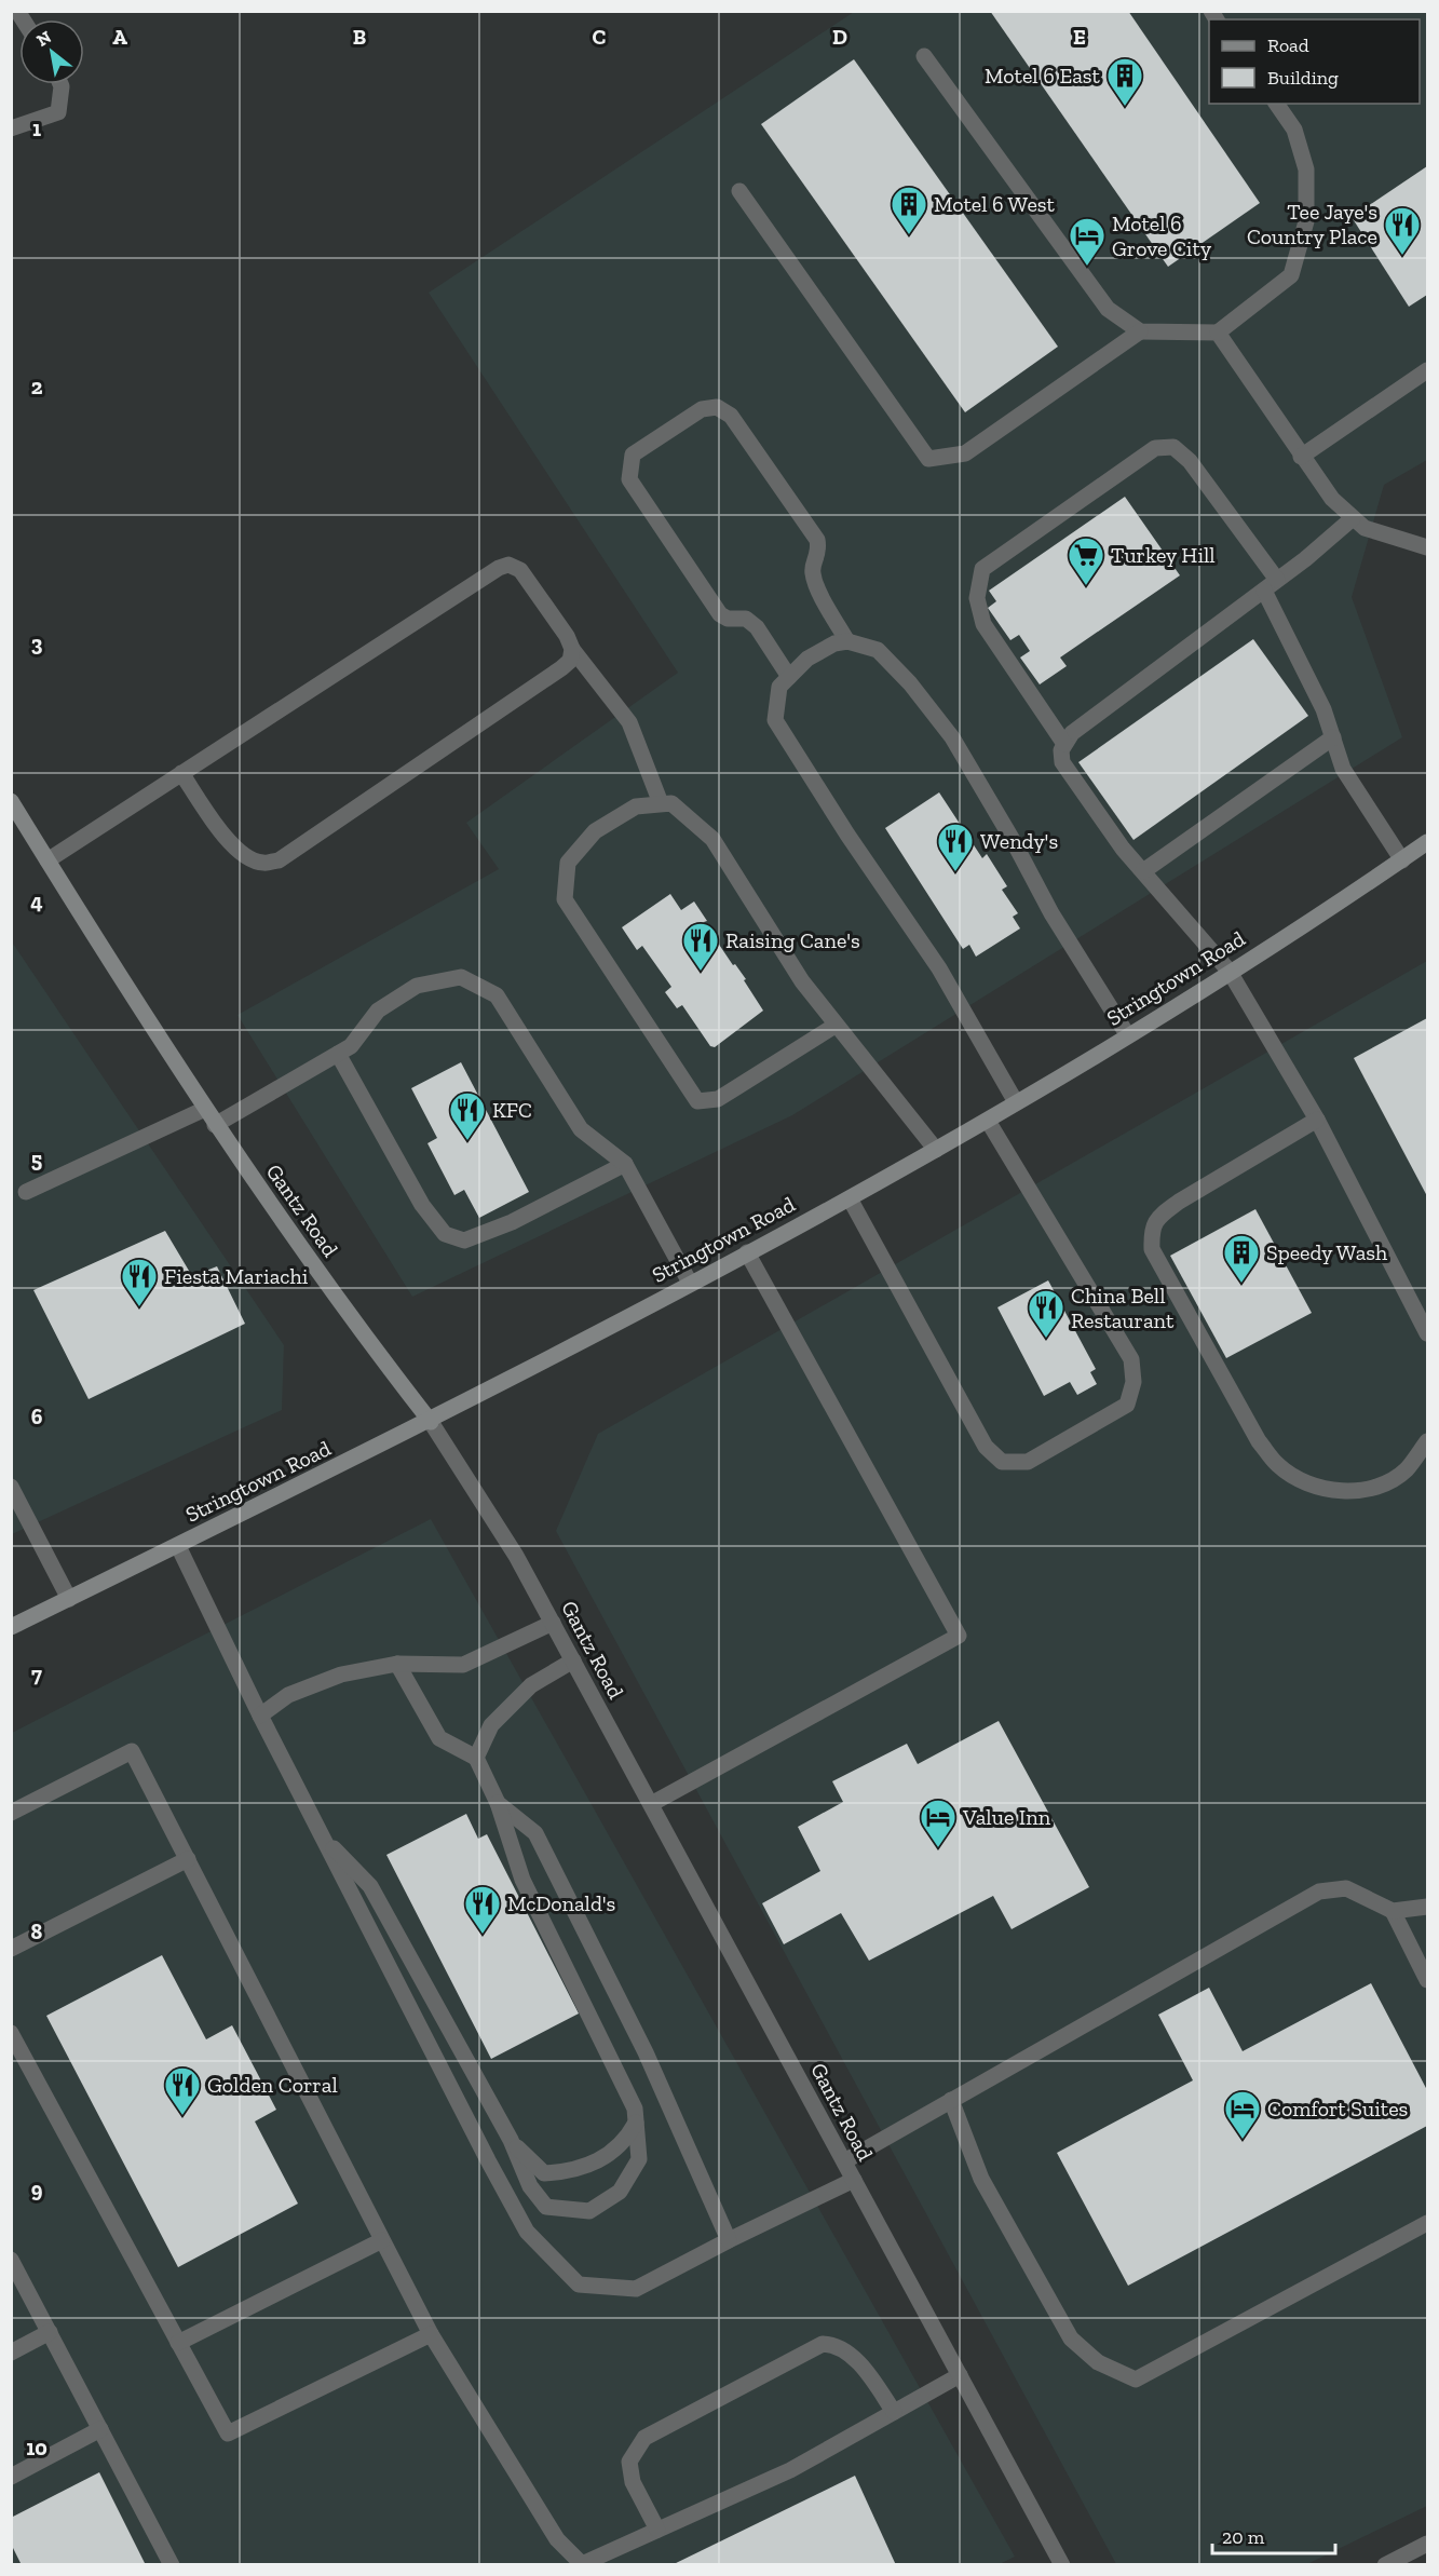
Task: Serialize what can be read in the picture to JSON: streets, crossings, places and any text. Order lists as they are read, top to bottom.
{
  "streets": {
    "main road": ["Stringtown Road", "Gantz Road"]
  },
  "crossings": [
    ["Stringtown Road", "Gantz Road"]
  ],
  "places": {
    "building": ["Motel 6 East", "Motel 6 West", "Speedy Wash"],
    "restaurant": [
      "Tee Jaye's Country Place",
      "Wendy's",
      "Raising Cane's",
      "KFC",
      "Fiesta Mariachi",
      "China Bell Restaurant",
      "McDonald's",
      "Golden Corral"
    ],
    "hotel": ["Motel 6 Grove City", "Value Inn", "Comfort Suites"],
    "supermarket": ["Turkey Hill"]
  },
  "legend": ["Road", "Building"],
  "scale_bar": "20 m",
  "north": "top left",
  "grid": {
    "columns": [
      "A",
      "B",
      "C",
      "D",
      "E"
    ],
    "rows": [
      "1",
      "2",
      "3",
      "4",
      "5",
      "6",
      "7",
      "8",
      "9",
      "10"
    ]
  }
}
